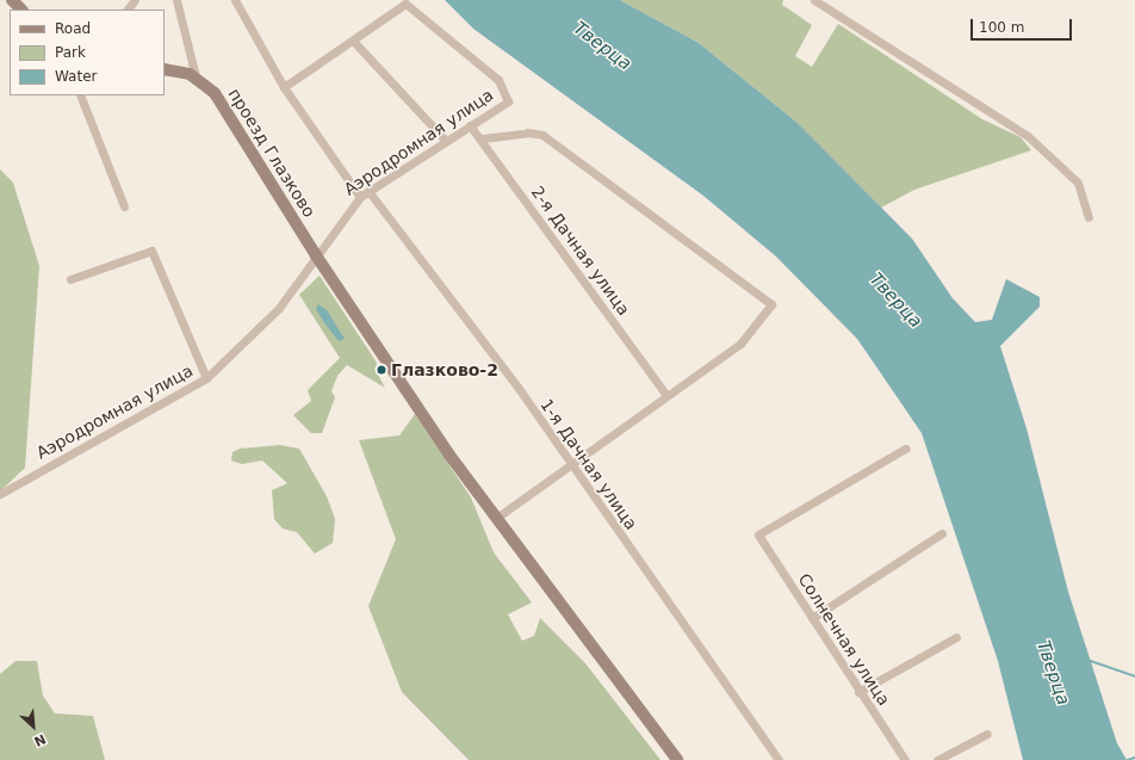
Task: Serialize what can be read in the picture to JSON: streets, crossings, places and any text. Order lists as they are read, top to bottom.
{
  "streets": {
    "main road": ["проезд Глазково"],
    "street": [
      "Аэродромная улица",
      "2-я Дачная улица",
      "1-я Дачная улица",
      "Солнечная улица"
    ]
  },
  "crossings": [
    ["Аэродромная улица", "проезд Глазково"],
    ["Аэродромная улица", "2-я Дачная улица"],
    ["Аэродромная улица", "1-я Дачная улица"]
  ],
  "water": ["Тверца"],
  "places": ["Глазково-2"],
  "legend": ["Road", "Park", "Water"],
  "scale_bar": "100 m",
  "north": "bottom right"
}
